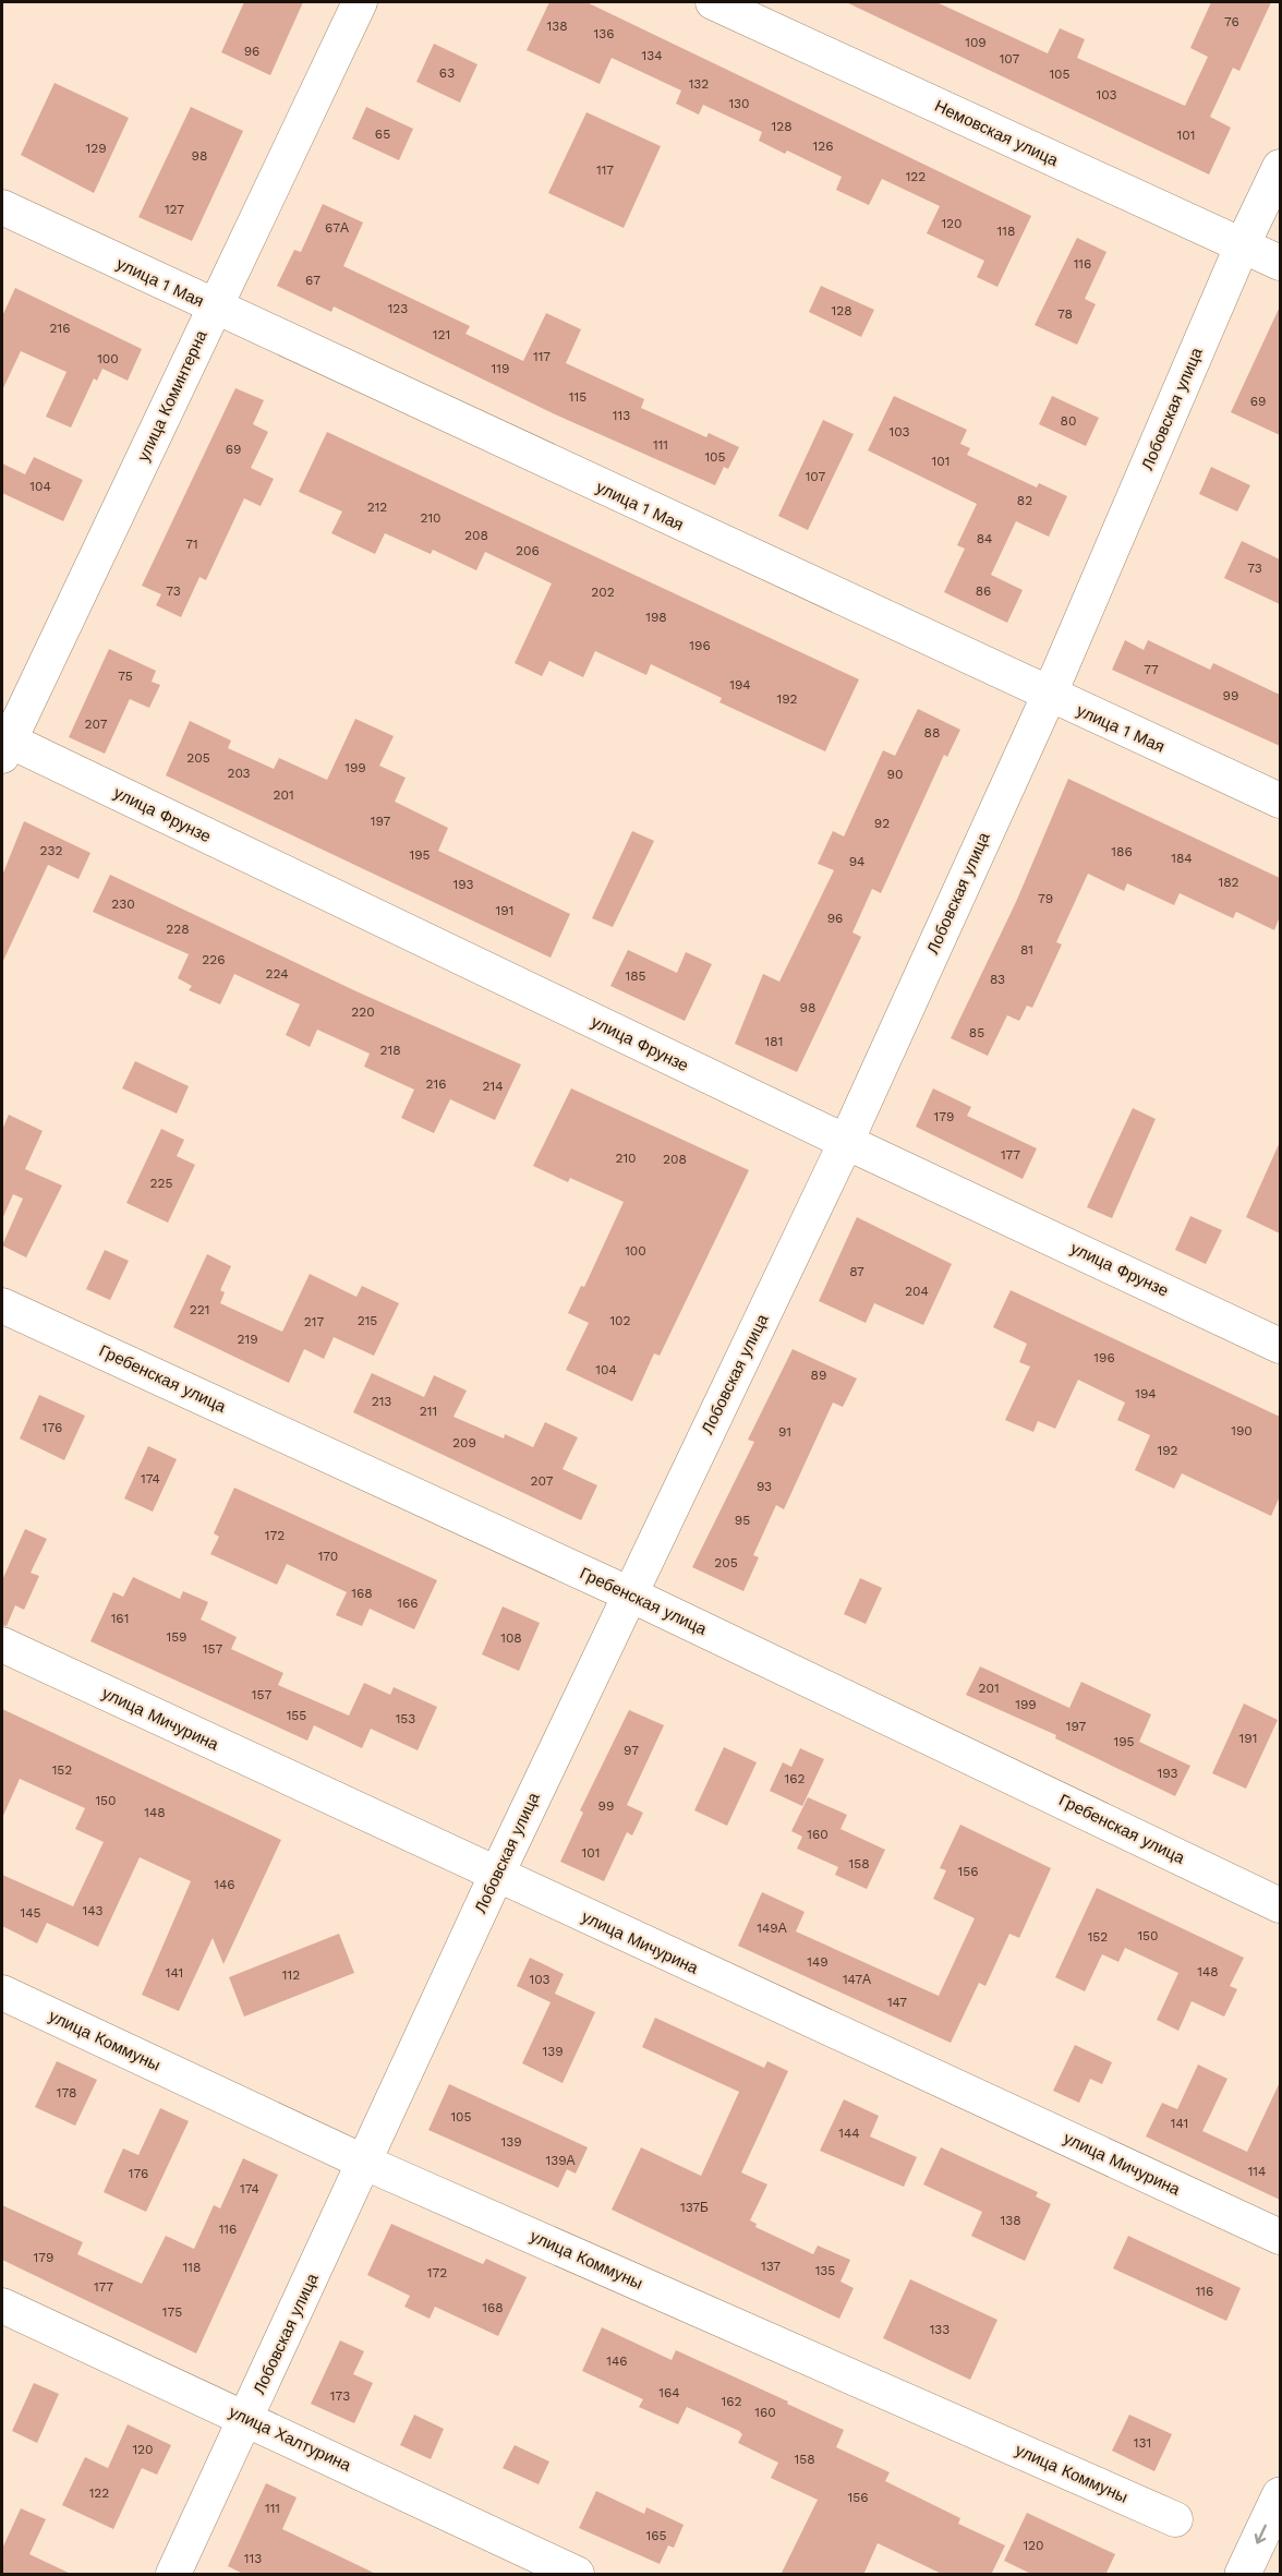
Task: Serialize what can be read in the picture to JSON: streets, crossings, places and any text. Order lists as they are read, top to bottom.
{
  "streets": {
    "street": [
      "Немовская улица",
      "улица 1 Мая",
      "улица Коминтерна",
      "Лобовская улица",
      "улица Фрунзе",
      "Гребенская улица",
      "улица Мичурина",
      "улица Коммуны",
      "улица Халтурина"
    ]
  },
  "crossings": [
    ["Немовская улица", "Лобовская улица"],
    ["улица 1 Мая", "улица Коминтерна"],
    ["улица 1 Мая", "Лобовская улица"],
    ["улица Коминтерна", "улица Фрунзе"],
    ["Лобовская улица", "улица Фрунзе"],
    ["Лобовская улица", "Гребенская улица"],
    ["Лобовская улица", "улица Мичурина"],
    ["Лобовская улица", "улица Коммуны"],
    ["Лобовская улица", "улица Халтурина"]
  ],
  "house_numbers": [
    "76",
    "138",
    "136",
    "109",
    "96",
    "134",
    "107",
    "63",
    "105",
    "132",
    "103",
    "130",
    "128",
    "65",
    "101",
    "126",
    "129",
    "98",
    "117",
    "122",
    "127",
    "120",
    "67А",
    "118",
    "116",
    "67",
    "123",
    "128",
    "78",
    "216",
    "121",
    "117",
    "100",
    "119",
    "115",
    "69",
    "113",
    "80",
    "103",
    "111",
    "69",
    "105",
    "101",
    "107",
    "104",
    "82",
    "212",
    "210",
    "208",
    "84",
    "71",
    "206",
    "73",
    "73",
    "86",
    "202",
    "198",
    "196",
    "77",
    "75",
    "194",
    "99",
    "192",
    "207",
    "88",
    "205",
    "199",
    "203",
    "90",
    "201",
    "197",
    "92",
    "232",
    "186",
    "195",
    "184",
    "94",
    "182",
    "193",
    "79",
    "230",
    "191",
    "96",
    "228",
    "81",
    "226",
    "224",
    "185",
    "83",
    "98",
    "220",
    "85",
    "181",
    "218",
    "216",
    "214",
    "179",
    "177",
    "210",
    "208",
    "225",
    "100",
    "87",
    "204",
    "221",
    "215",
    "102",
    "217",
    "219",
    "196",
    "104",
    "89",
    "194",
    "213",
    "211",
    "176",
    "190",
    "91",
    "209",
    "192",
    "174",
    "207",
    "93",
    "95",
    "172",
    "170",
    "205",
    "168",
    "166",
    "161",
    "159",
    "108",
    "157",
    "201",
    "157",
    "199",
    "155",
    "153",
    "197",
    "191",
    "195",
    "97",
    "152",
    "193",
    "162",
    "150",
    "99",
    "148",
    "160",
    "101",
    "158",
    "156",
    "146",
    "143",
    "145",
    "149А",
    "150",
    "152",
    "149",
    "148",
    "141",
    "112",
    "103",
    "147А",
    "147",
    "139",
    "178",
    "105",
    "141",
    "144",
    "139",
    "139А",
    "114",
    "176",
    "174",
    "137Б",
    "138",
    "116",
    "179",
    "137",
    "118",
    "135",
    "172",
    "177",
    "116",
    "168",
    "175",
    "133",
    "146",
    "164",
    "173",
    "162",
    "160",
    "131",
    "120",
    "158",
    "122",
    "156",
    "111",
    "165",
    "120",
    "113"
  ]
}
